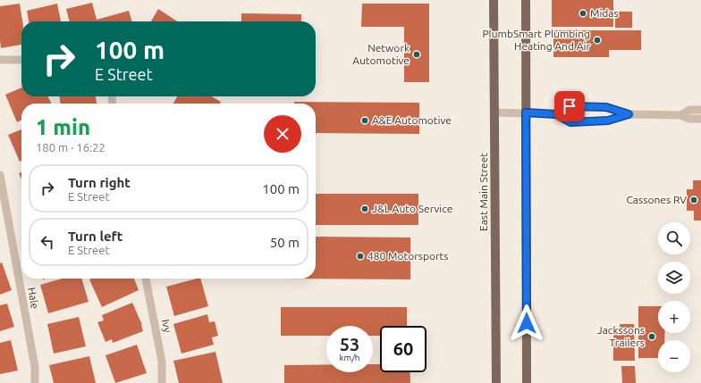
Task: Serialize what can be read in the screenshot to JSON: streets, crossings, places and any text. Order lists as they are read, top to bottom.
{
  "streets": {
    "main road": ["East Main Street"],
    "lane": ["Hale", "Ivy"]
  },
  "places": [
    "Midas",
    "PlumbSmart Plumbing Heating And Air",
    "Network Automotive",
    "A&E Automotive",
    "Cassones RV",
    "J&L Auto Service",
    "480 Motorsports",
    "Jackssons Trailers"
  ],
  "page": {
    "turn": ["100 m", "E Street"],
    "heading": ["1 min", "180 m · 16:22"],
    "list": [
      {
        "name": "Turn right",
        "note": "E Street",
        "value": "100 m"
      },
      {
        "name": "Turn left",
        "note": "E Street",
        "value": "50 m"
      }
    ],
    "map_buttons": ["+", "−"],
    "speed": "53 km/h",
    "limit": "60"
  }
}
